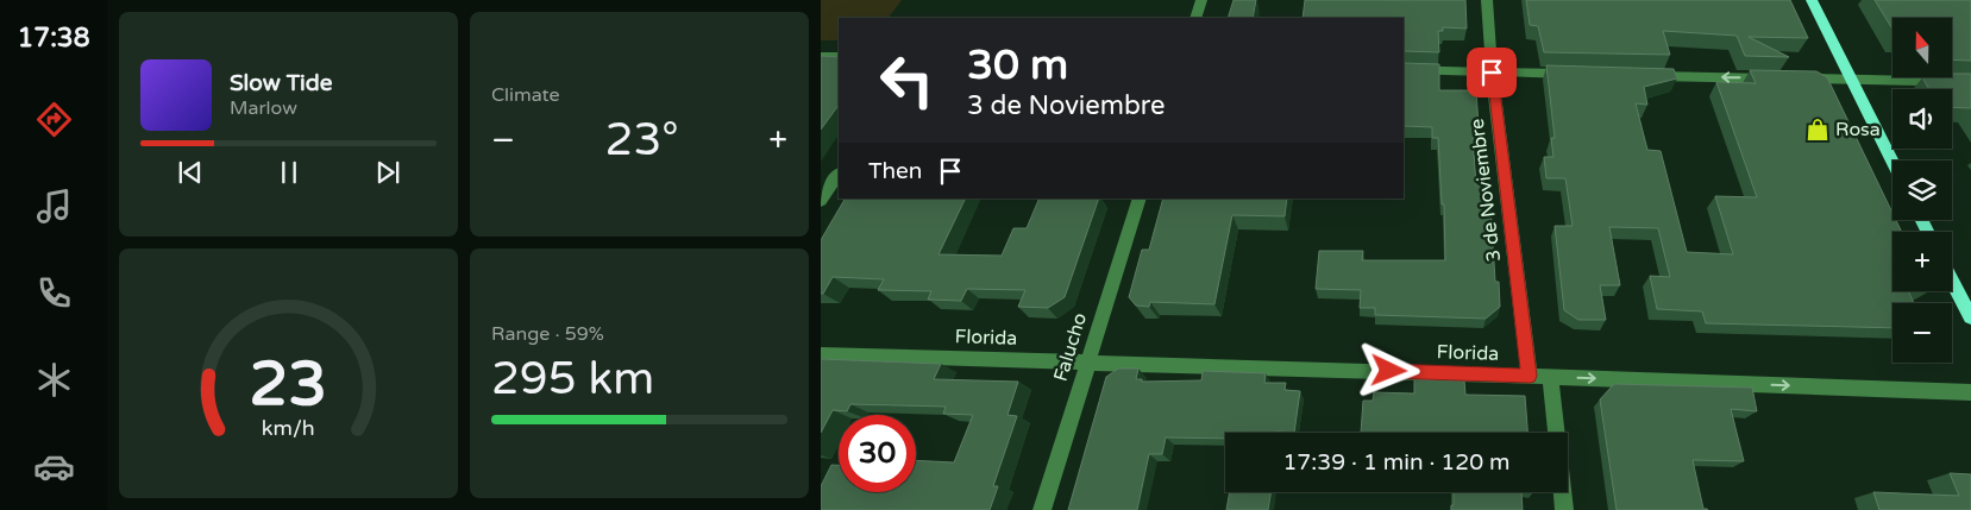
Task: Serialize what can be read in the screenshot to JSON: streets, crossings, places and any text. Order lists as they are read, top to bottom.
{
  "streets": {
    "street": ["3 de Noviembre", "Florida", "Falucho"]
  },
  "crossings": [
    ["3 de Noviembre", "Florida"],
    ["Florida", "Falucho"]
  ],
  "one_way": ["Florida"],
  "places": {
    "shop": ["Rosa"]
  },
  "north": "top",
  "page": {
    "tabs": "17:38",
    "tile": [
      "Climate",
      ["Range · 59%", "295 km"]
    ],
    "map_buttons": ["+", "−"],
    "turn": ["30 m", "3 de Noviembre"],
    "song": ["Slow Tide", "Marlow"],
    "heat": ["−", "23°", "+"],
    "then": "Then",
    "limit": "30",
    "trip": "17:39 · 1 min · 120 m",
    "gauge": ["23", "km/h"]
  }
}
